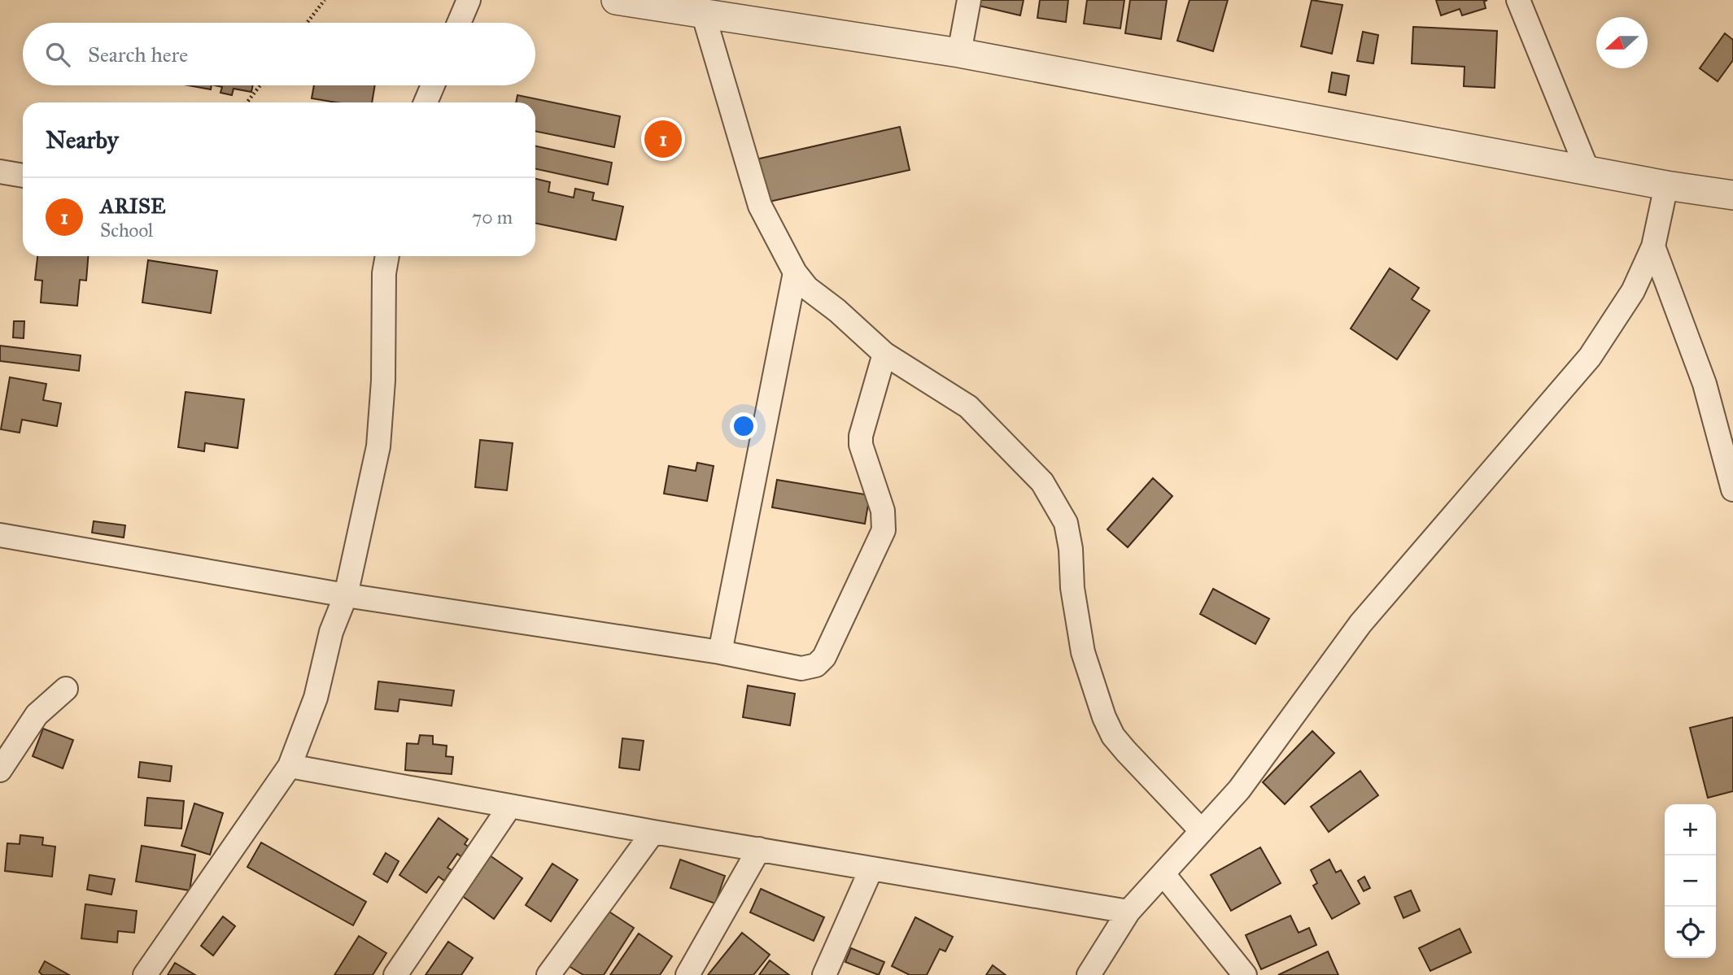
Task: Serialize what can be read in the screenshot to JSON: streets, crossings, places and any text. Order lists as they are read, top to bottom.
{
  "north": "left",
  "page": {
    "search": "Search here",
    "heading": "Nearby",
    "pins": "1",
    "list": [
      {
        "mark": "1",
        "name": "ARISE",
        "note": "School",
        "value": "70 m"
      }
    ],
    "map_buttons": ["+", "−"]
  }
}
